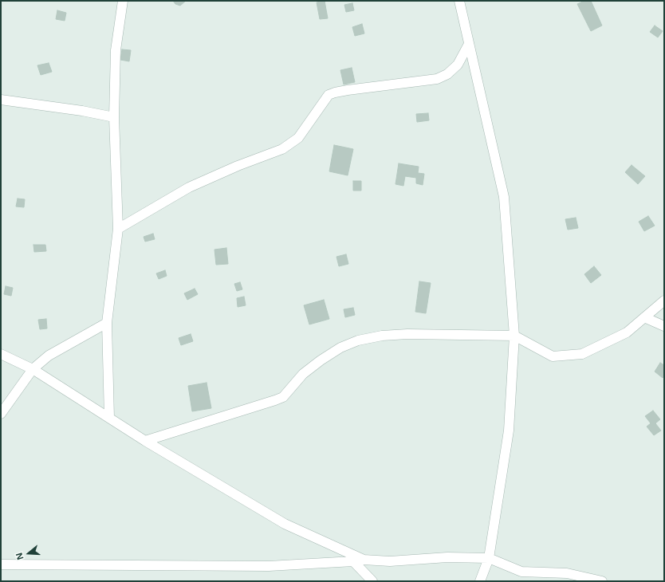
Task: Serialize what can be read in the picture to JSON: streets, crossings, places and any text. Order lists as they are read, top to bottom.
{
  "north": "left"
}
